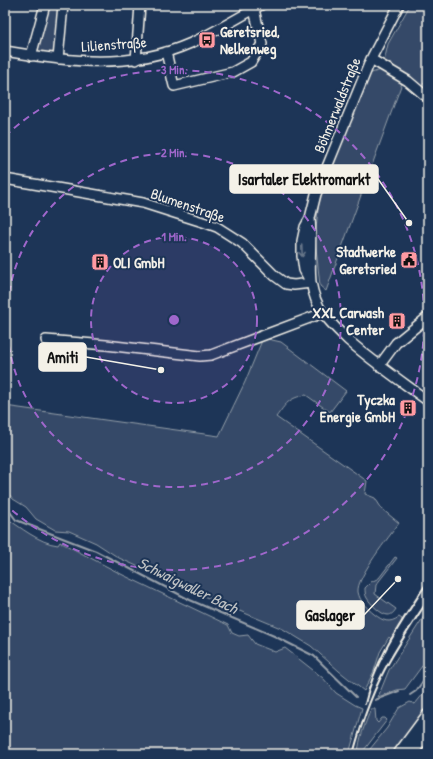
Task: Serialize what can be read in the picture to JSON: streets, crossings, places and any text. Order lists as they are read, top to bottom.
{
  "streets": {
    "street": ["Lilienstraße", "Böhmerwaldstraße", "Blumenstraße"]
  },
  "crossings": [
    ["Böhmerwaldstraße", "Blumenstraße"]
  ],
  "water": ["Schwaigwaller Bach"],
  "places": {
    "bus stop": ["Geretsried, Nelkenweg"],
    "other": ["Isartaler Elektromarkt", "Amiti", "Gaslager"],
    "public building": ["Stadtwerke Geretsried"],
    "building": ["OLI GmbH", "XXL Carwash Center", "Tyczka Energie GmbH"]
  },
  "rings": ["3 Min.", "2 Min.", "1 Min."]
}
